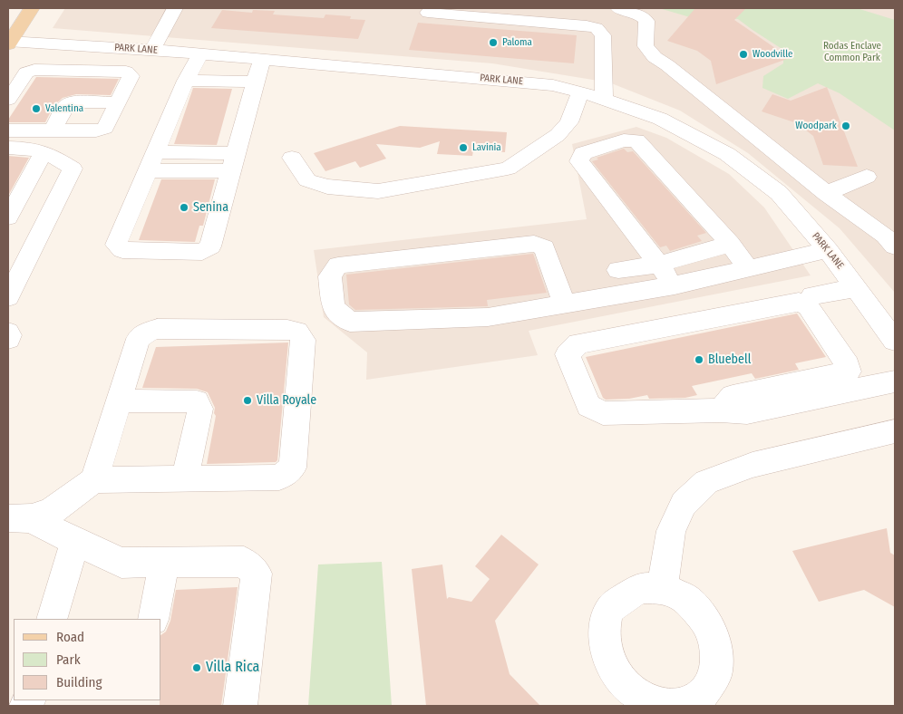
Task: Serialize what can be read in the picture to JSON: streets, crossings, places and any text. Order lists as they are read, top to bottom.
{
  "streets": {
    "street": ["PARK LANE"]
  },
  "parks": ["Rodas Enclave Common Park"],
  "places": [
    "Paloma",
    "Woodville",
    "Valentina",
    "Woodpark",
    "Lavinia",
    "Senina",
    "Bluebell",
    "Villa Royale",
    "Villa Rica"
  ],
  "legend": ["Road", "Park", "Building"]
}
